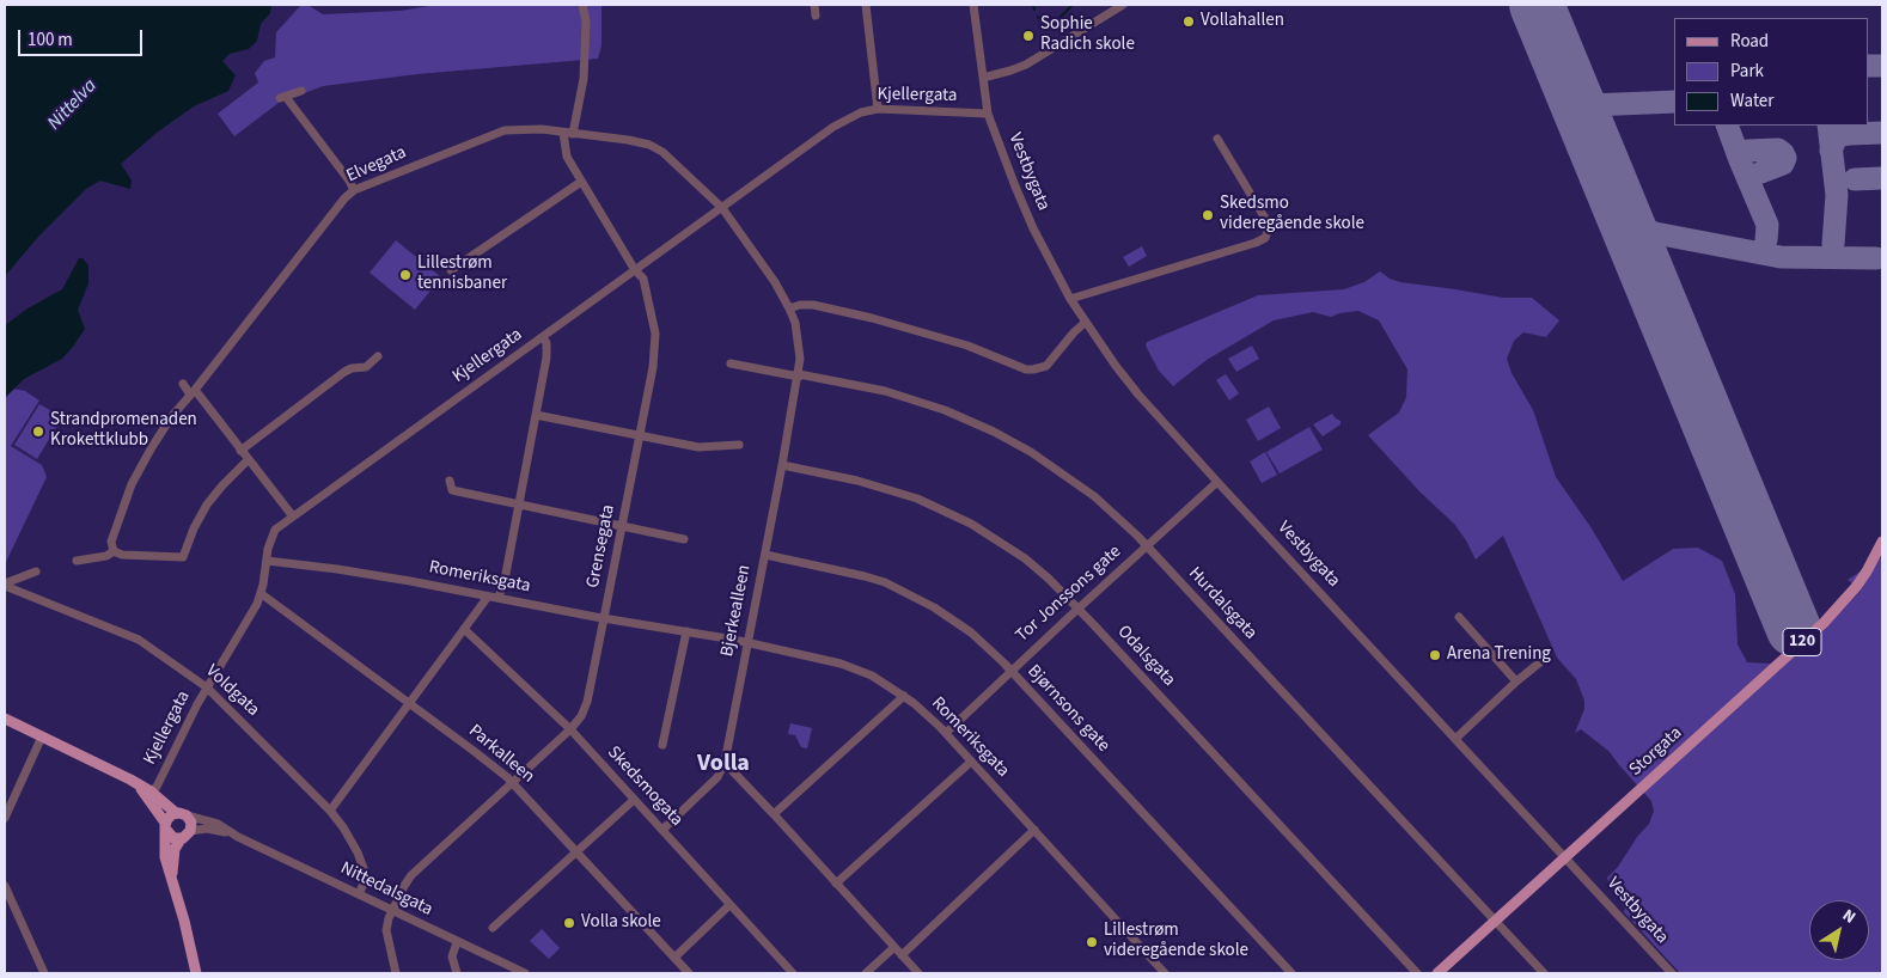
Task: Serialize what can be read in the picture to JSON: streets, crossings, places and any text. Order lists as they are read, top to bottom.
{
  "streets": {
    "main road": ["120", "Storgata", "Nittedalsgata"],
    "street": [
      "Kjellergata",
      "Elvegata",
      "Vestbygata",
      "Grensegata",
      "Romeriksgata",
      "Tor Jonssons gate",
      "Hurdalsgata",
      "Bjerkealleen",
      "Odalsgata",
      "Voldgata",
      "Bjørnsons gate",
      "Parkalleen",
      "Skedsmogata"
    ]
  },
  "crossings": [
    ["Kjellergata", "Elvegata"],
    ["Kjellergata", "Vestbygata"],
    ["Kjellergata", "Grensegata"],
    ["Kjellergata", "Romeriksgata"],
    ["Kjellergata", "Bjerkealleen"],
    ["Kjellergata", "Voldgata"],
    ["Kjellergata", "Parkalleen"],
    ["Kjellergata", "Nittedalsgata"],
    ["Elvegata", "Grensegata"],
    ["Elvegata", "Bjerkealleen"],
    ["Vestbygata", "Tor Jonssons gate"],
    ["Vestbygata", "Storgata"],
    ["Grensegata", "Romeriksgata"],
    ["Grensegata", "Parkalleen"],
    ["Grensegata", "Skedsmogata"],
    ["Grensegata", "Nittedalsgata"],
    ["Romeriksgata", "Tor Jonssons gate"],
    ["Romeriksgata", "Bjerkealleen"],
    ["Tor Jonssons gate", "Hurdalsgata"],
    ["Tor Jonssons gate", "Odalsgata"],
    ["Tor Jonssons gate", "Bjørnsons gate"],
    ["Hurdalsgata", "Bjerkealleen"],
    ["Hurdalsgata", "Storgata"],
    ["Bjerkealleen", "Odalsgata"],
    ["Bjerkealleen", "Bjørnsons gate"],
    ["Bjerkealleen", "Skedsmogata"],
    ["Voldgata", "Nittedalsgata"]
  ],
  "districts": ["Volla"],
  "water": ["Nittelva"],
  "places": [
    "Vollahallen",
    "Sophie Radich skole",
    "Skedsmo videregående skole",
    "Lillestrøm tennisbaner",
    "Strandpromenaden Krokettklubb",
    "Arena Trening",
    "Volla skole",
    "Lillestrøm videregående skole"
  ],
  "legend": ["Road", "Park", "Water"],
  "scale_bar": "100 m",
  "north": "top right"
}
